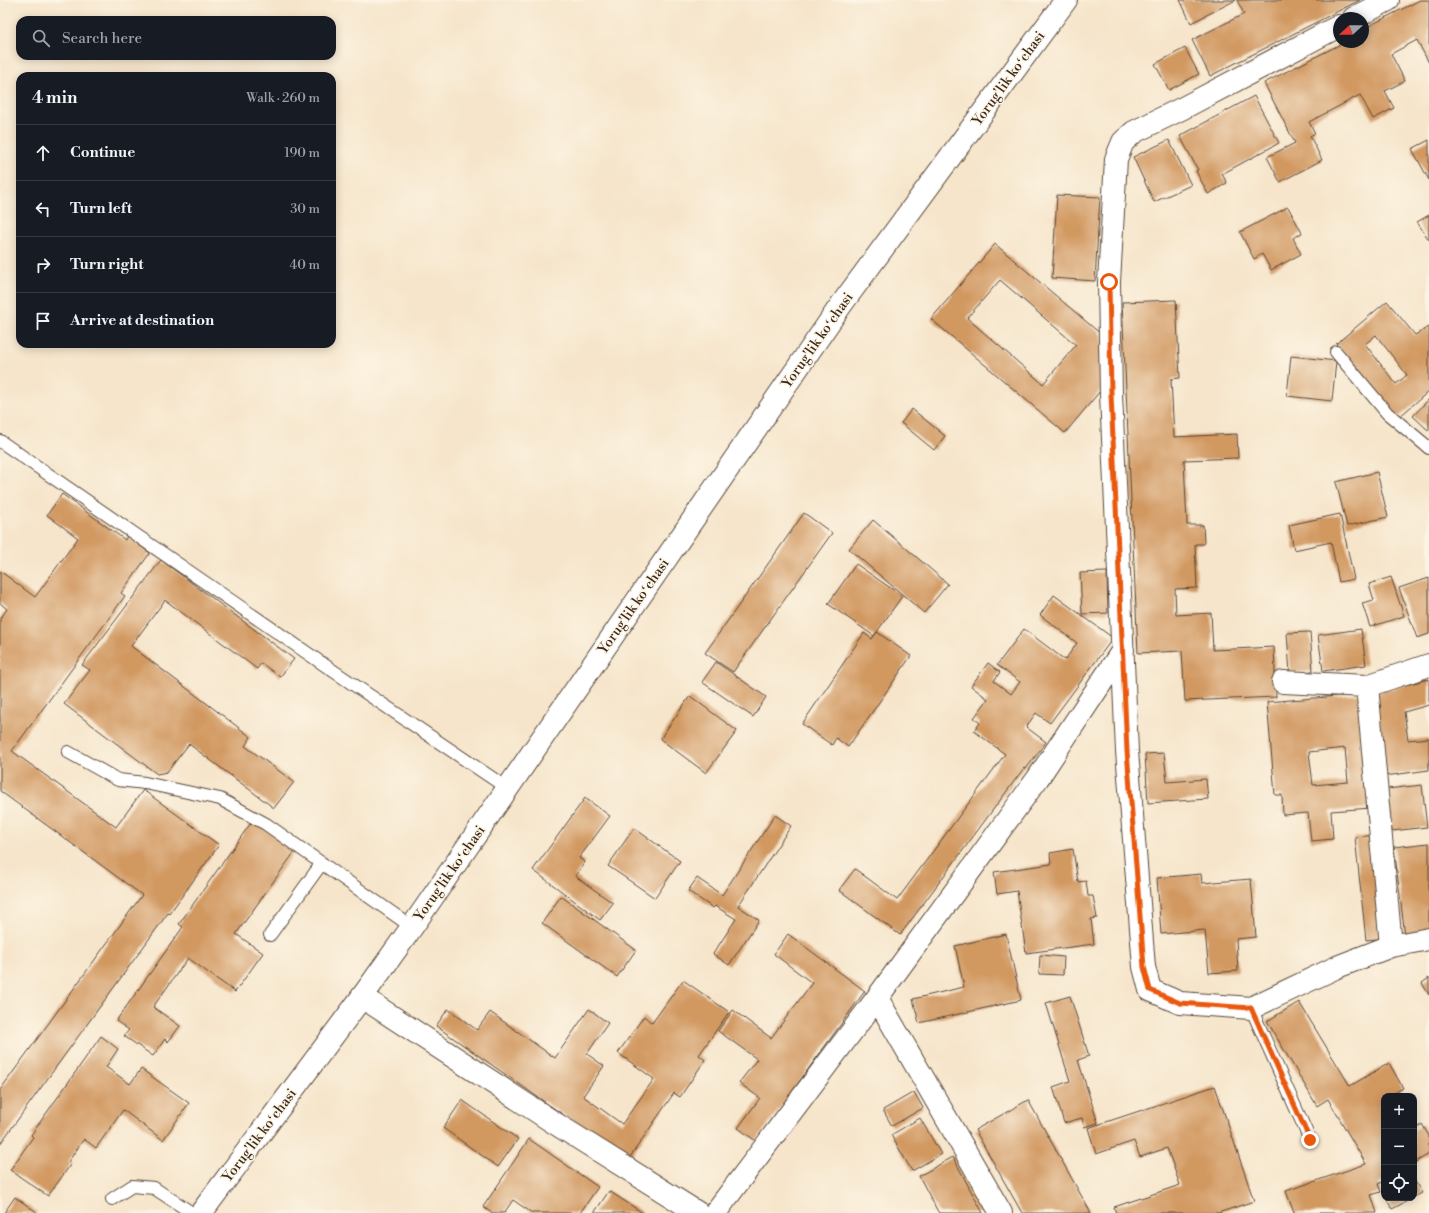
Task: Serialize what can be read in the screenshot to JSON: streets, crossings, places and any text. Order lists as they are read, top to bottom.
{
  "streets": {
    "street": ["Yorug'lik koʻchasi"]
  },
  "north": "left",
  "page": {
    "search": "Search here",
    "heading": ["4 min", "Walk · 260 m"],
    "list": [
      ["Continue", "190 m"],
      ["Turn left", "30 m"],
      ["Turn right", "40 m"],
      "Arrive at destination"
    ],
    "map_buttons": ["+", "−"]
  }
}
